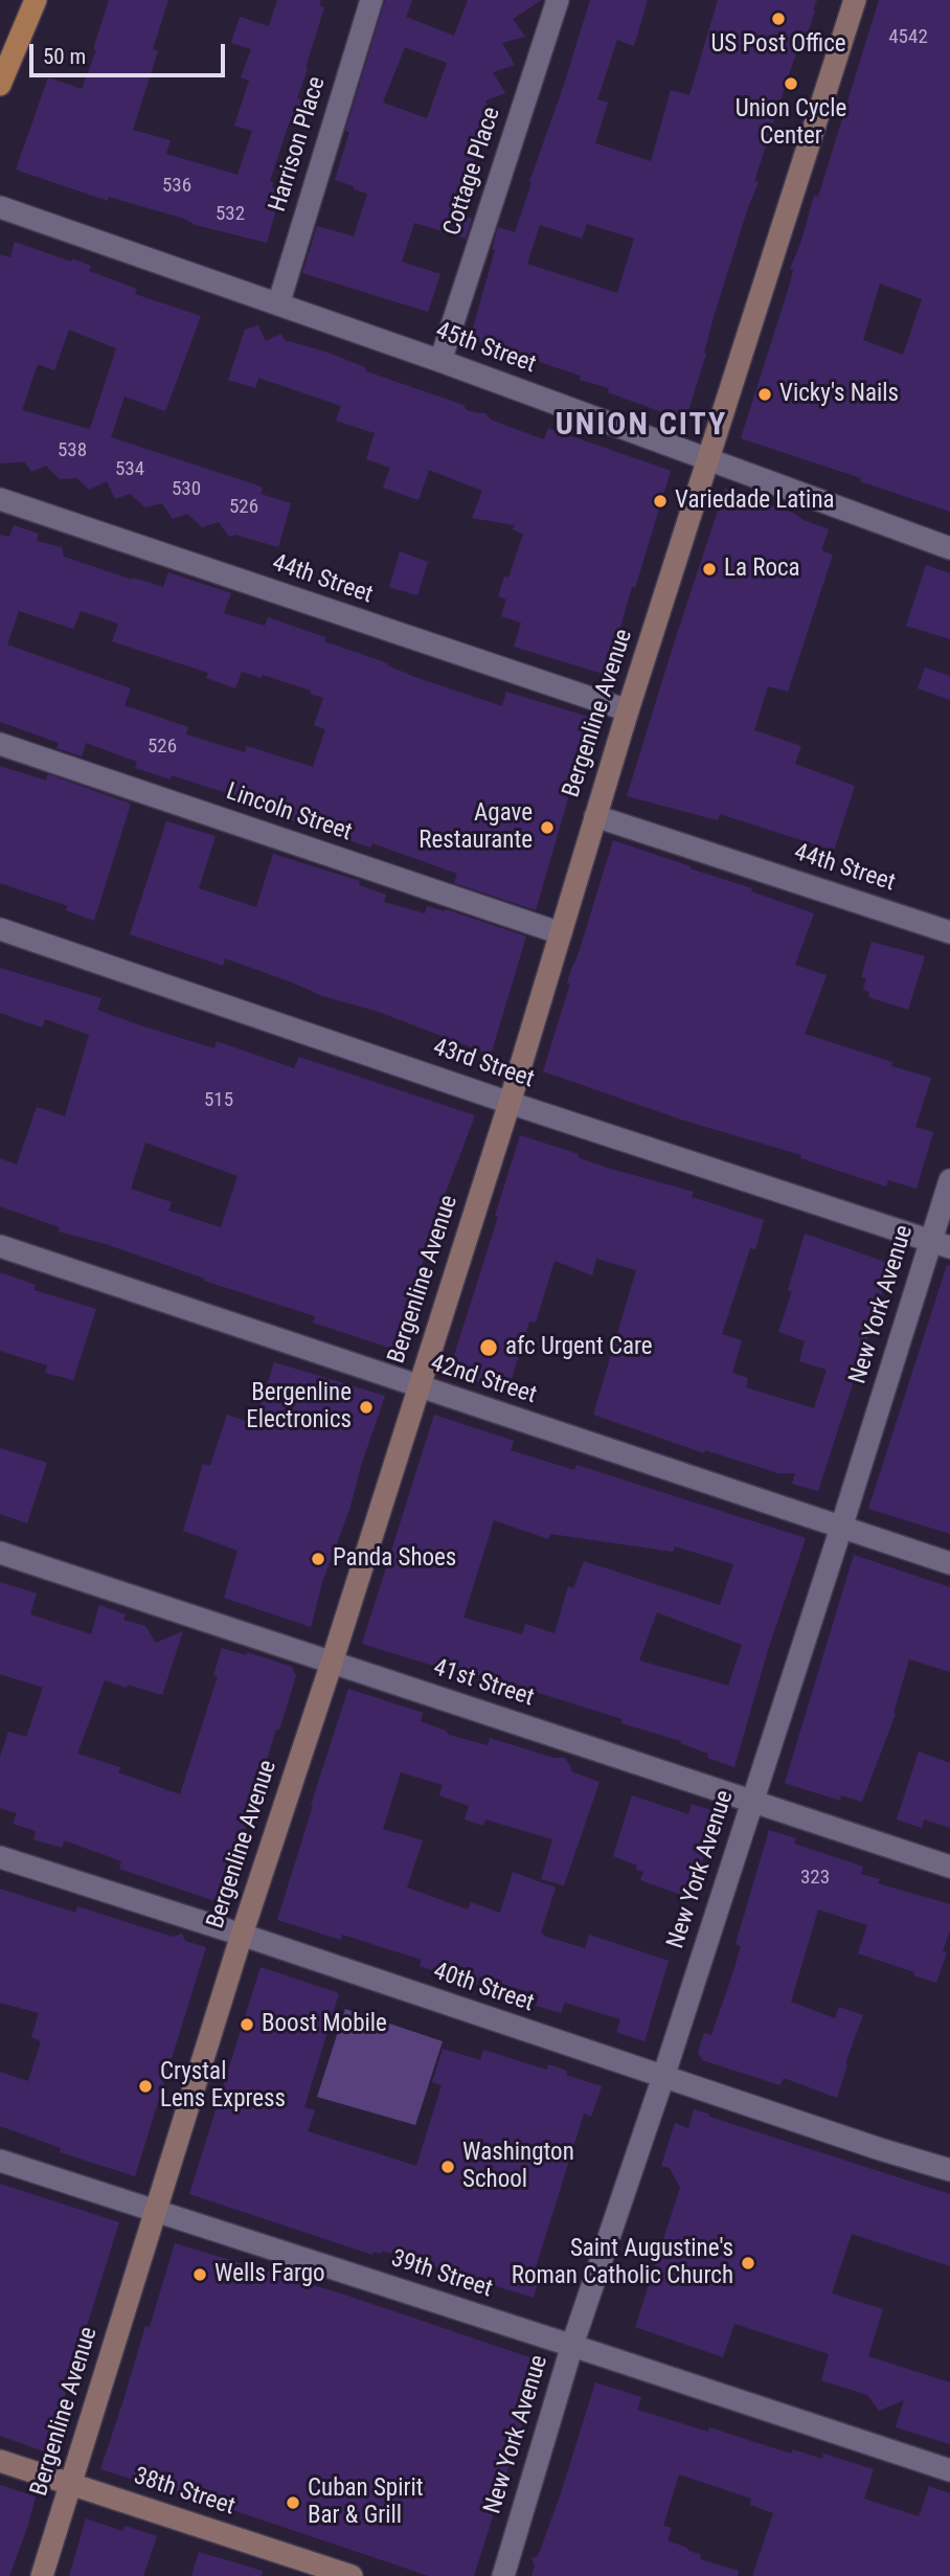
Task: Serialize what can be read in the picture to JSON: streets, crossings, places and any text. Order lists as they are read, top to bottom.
{
  "streets": {
    "street": [
      "Harrison Place",
      "Cottage Place",
      "45th Street",
      "44th Street",
      "Bergenline Avenue",
      "Lincoln Street",
      "43rd Street",
      "New York Avenue",
      "42nd Street",
      "41st Street",
      "40th Street",
      "39th Street",
      "38th Street"
    ]
  },
  "crossings": [
    ["Harrison Place", "45th Street"],
    ["Cottage Place", "45th Street"],
    ["45th Street", "Bergenline Avenue"],
    ["44th Street", "Bergenline Avenue"],
    ["Bergenline Avenue", "Lincoln Street"],
    ["Bergenline Avenue", "43rd Street"],
    ["Bergenline Avenue", "42nd Street"],
    ["Bergenline Avenue", "41st Street"],
    ["Bergenline Avenue", "40th Street"],
    ["Bergenline Avenue", "39th Street"],
    ["Bergenline Avenue", "38th Street"],
    ["43rd Street", "New York Avenue"],
    ["New York Avenue", "42nd Street"],
    ["New York Avenue", "41st Street"],
    ["New York Avenue", "40th Street"],
    ["New York Avenue", "39th Street"]
  ],
  "districts": ["UNION CITY"],
  "places": [
    "US Post Office",
    "Union Cycle Center",
    "Vicky's Nails",
    "Variedade Latina",
    "La Roca",
    "Agave Restaurante",
    "afc Urgent Care",
    "Bergenline Electronics",
    "Panda Shoes",
    "Boost Mobile",
    "Crystal Lens Express",
    "Washington School",
    "Saint Augustine's Roman Catholic Church",
    "Wells Fargo",
    "Cuban Spirit Bar & Grill"
  ],
  "house_numbers": [
    "4542",
    "536",
    "532",
    "538",
    "534",
    "530",
    "526",
    "526",
    "515",
    "323"
  ],
  "scale_bar": "50 m"
}
